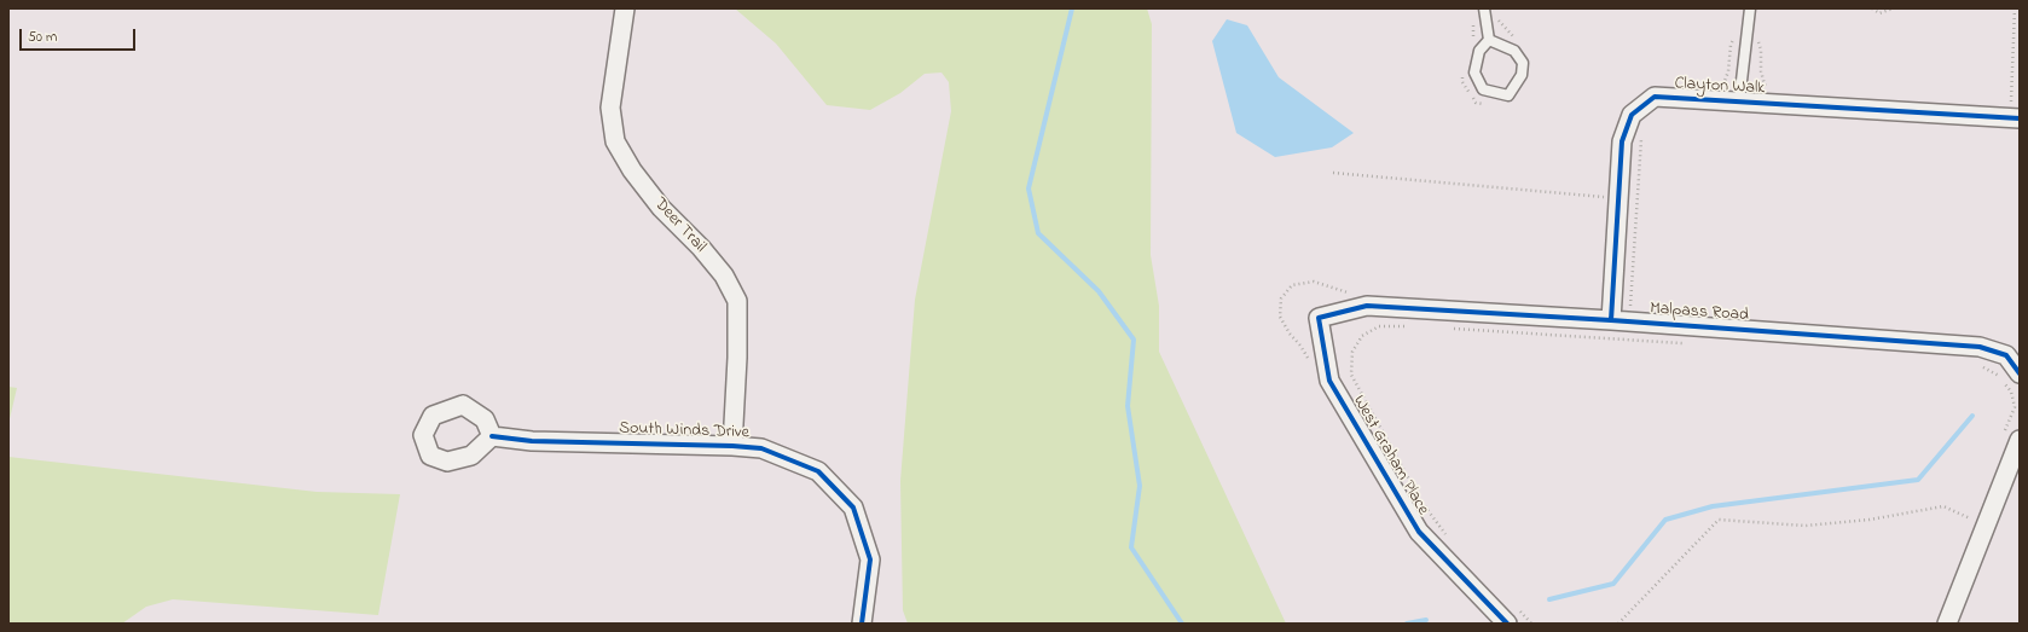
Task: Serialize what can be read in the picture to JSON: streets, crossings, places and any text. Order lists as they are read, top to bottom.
{
  "streets": {
    "street": [
      "Clayton Walk",
      "Deer Trail",
      "Malpass Road",
      "South Winds Drive",
      "West Graham Place"
    ]
  },
  "crossings": [
    ["Clayton Walk", "Malpass Road"],
    ["Deer Trail", "South Winds Drive"],
    ["Malpass Road", "West Graham Place"]
  ],
  "scale_bar": "50 m"
}
